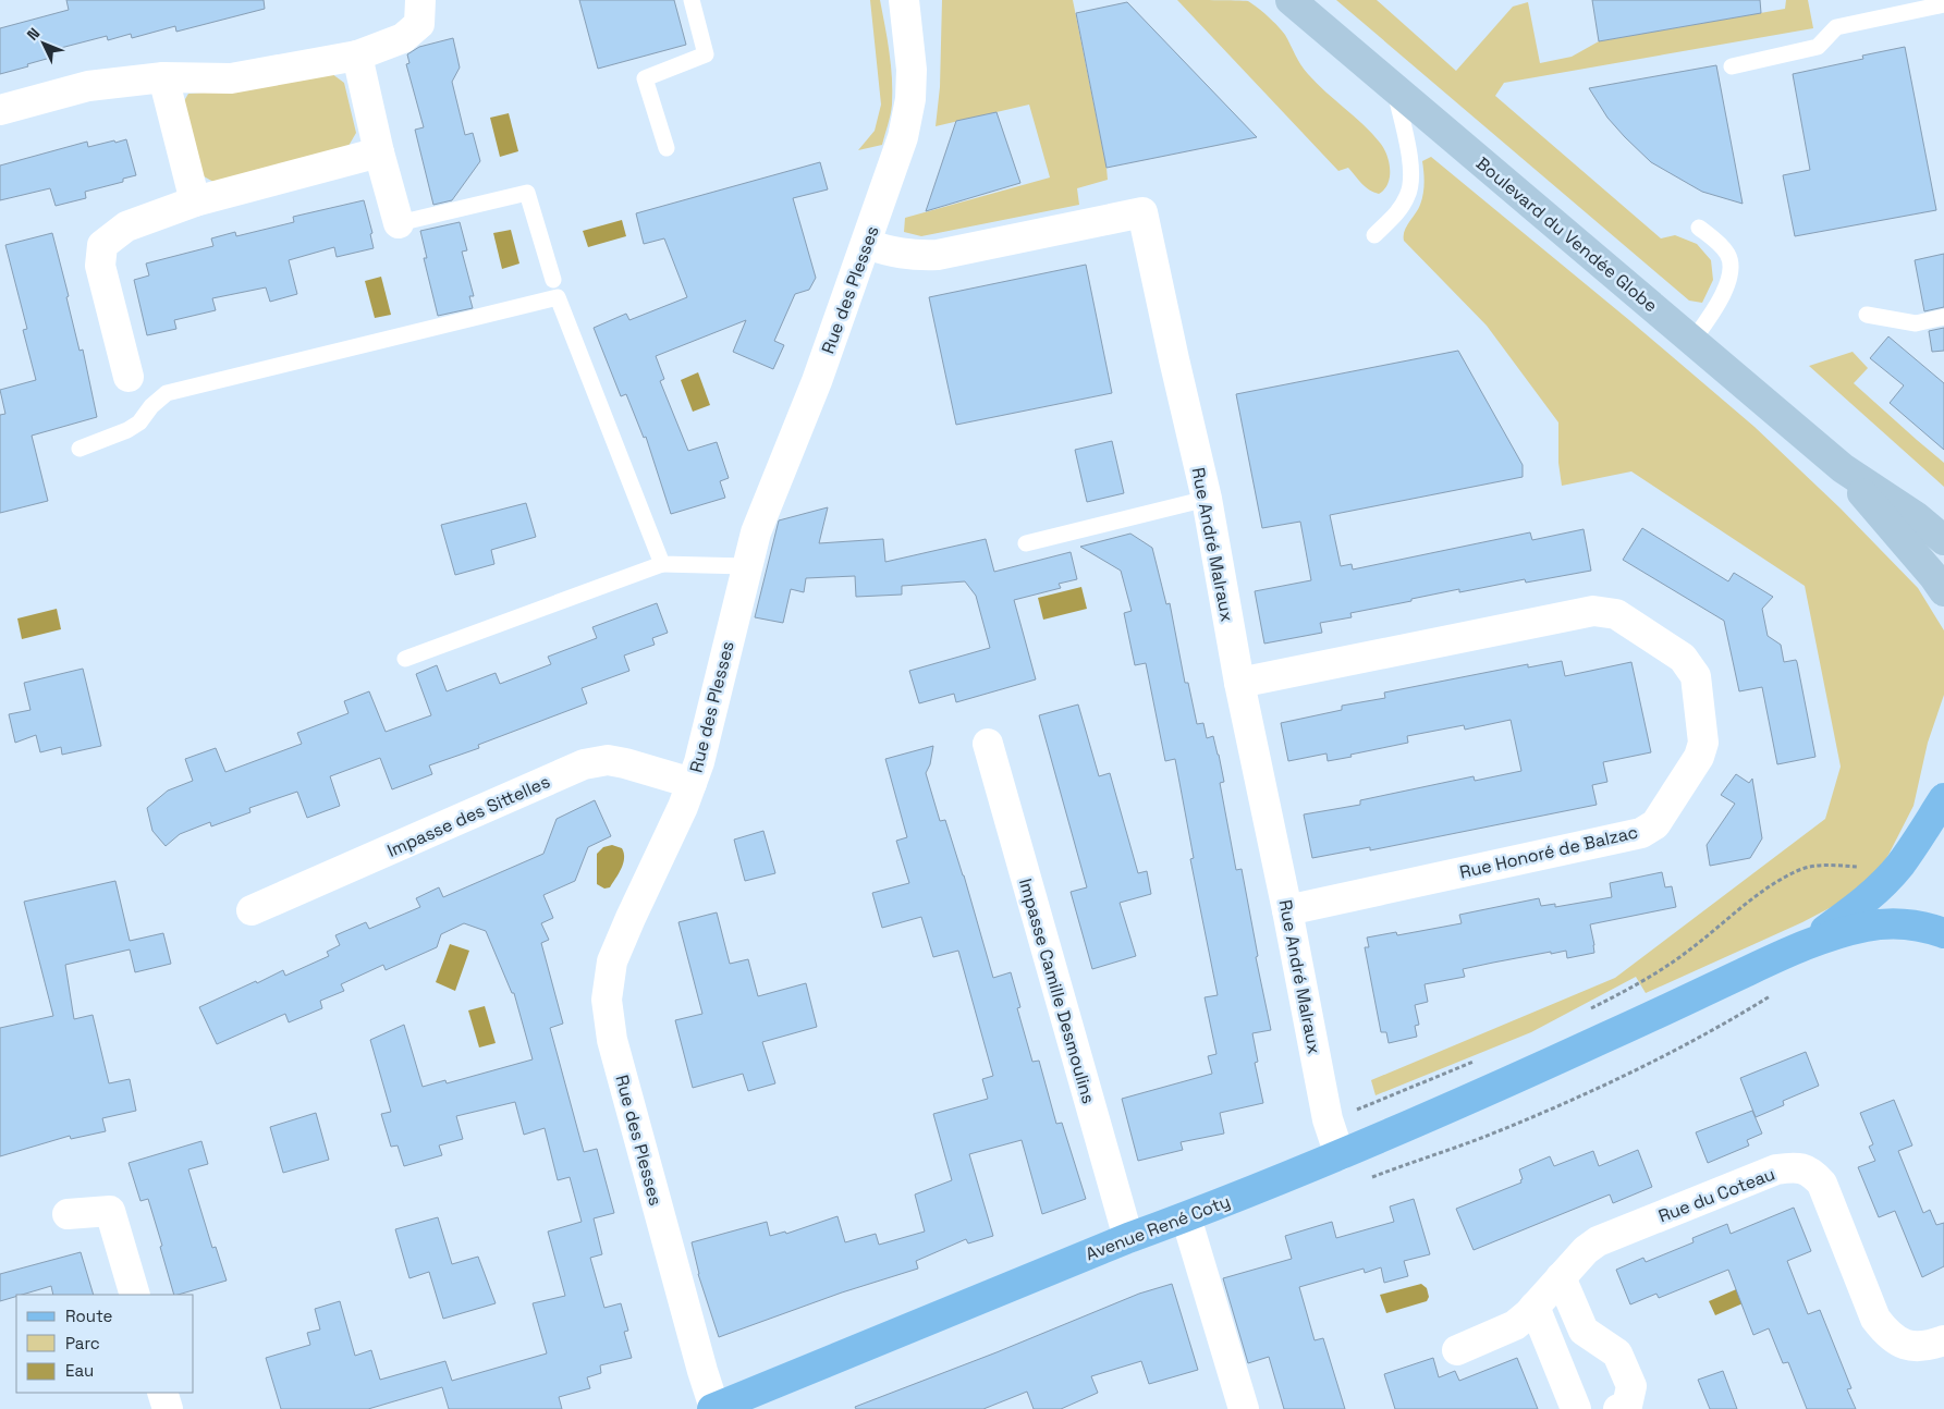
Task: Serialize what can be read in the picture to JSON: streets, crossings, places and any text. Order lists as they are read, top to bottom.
{
  "streets": {
    "main road": ["Boulevard du Vendée Globe", "Avenue René Coty"],
    "street": [
      "Rue des Plesses",
      "Rue André Malraux",
      "Impasse des Sittelles",
      "Rue Honoré de Balzac",
      "Impasse Camille Desmoulins",
      "Rue du Coteau"
    ]
  },
  "crossings": [
    ["Rue des Plesses", "Rue André Malraux"],
    ["Rue des Plesses", "Impasse des Sittelles"],
    ["Rue des Plesses", "Avenue René Coty"],
    ["Rue André Malraux", "Rue Honoré de Balzac"],
    ["Rue André Malraux", "Avenue René Coty"],
    ["Impasse Camille Desmoulins", "Avenue René Coty"]
  ],
  "legend": ["Route", "Parc", "Eau"],
  "north": "top left"
}
